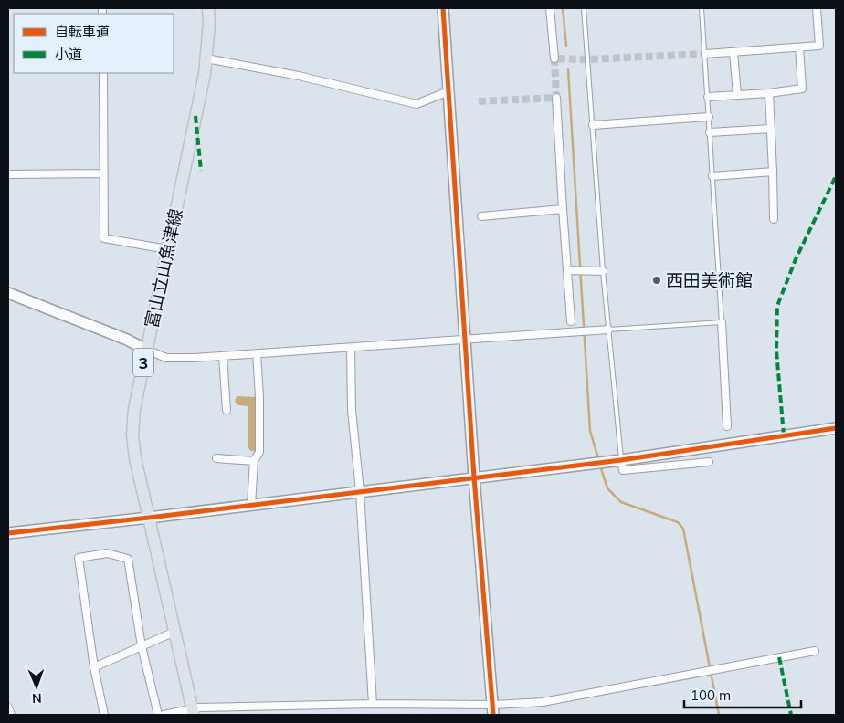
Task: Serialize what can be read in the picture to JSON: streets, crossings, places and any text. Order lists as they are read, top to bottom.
{
  "streets": {
    "main road": ["富山立山魚津線", "3"]
  },
  "places": ["西田美術館"],
  "legend": ["自転車道", "小道"],
  "scale_bar": "100 m",
  "north": "bottom"
}
